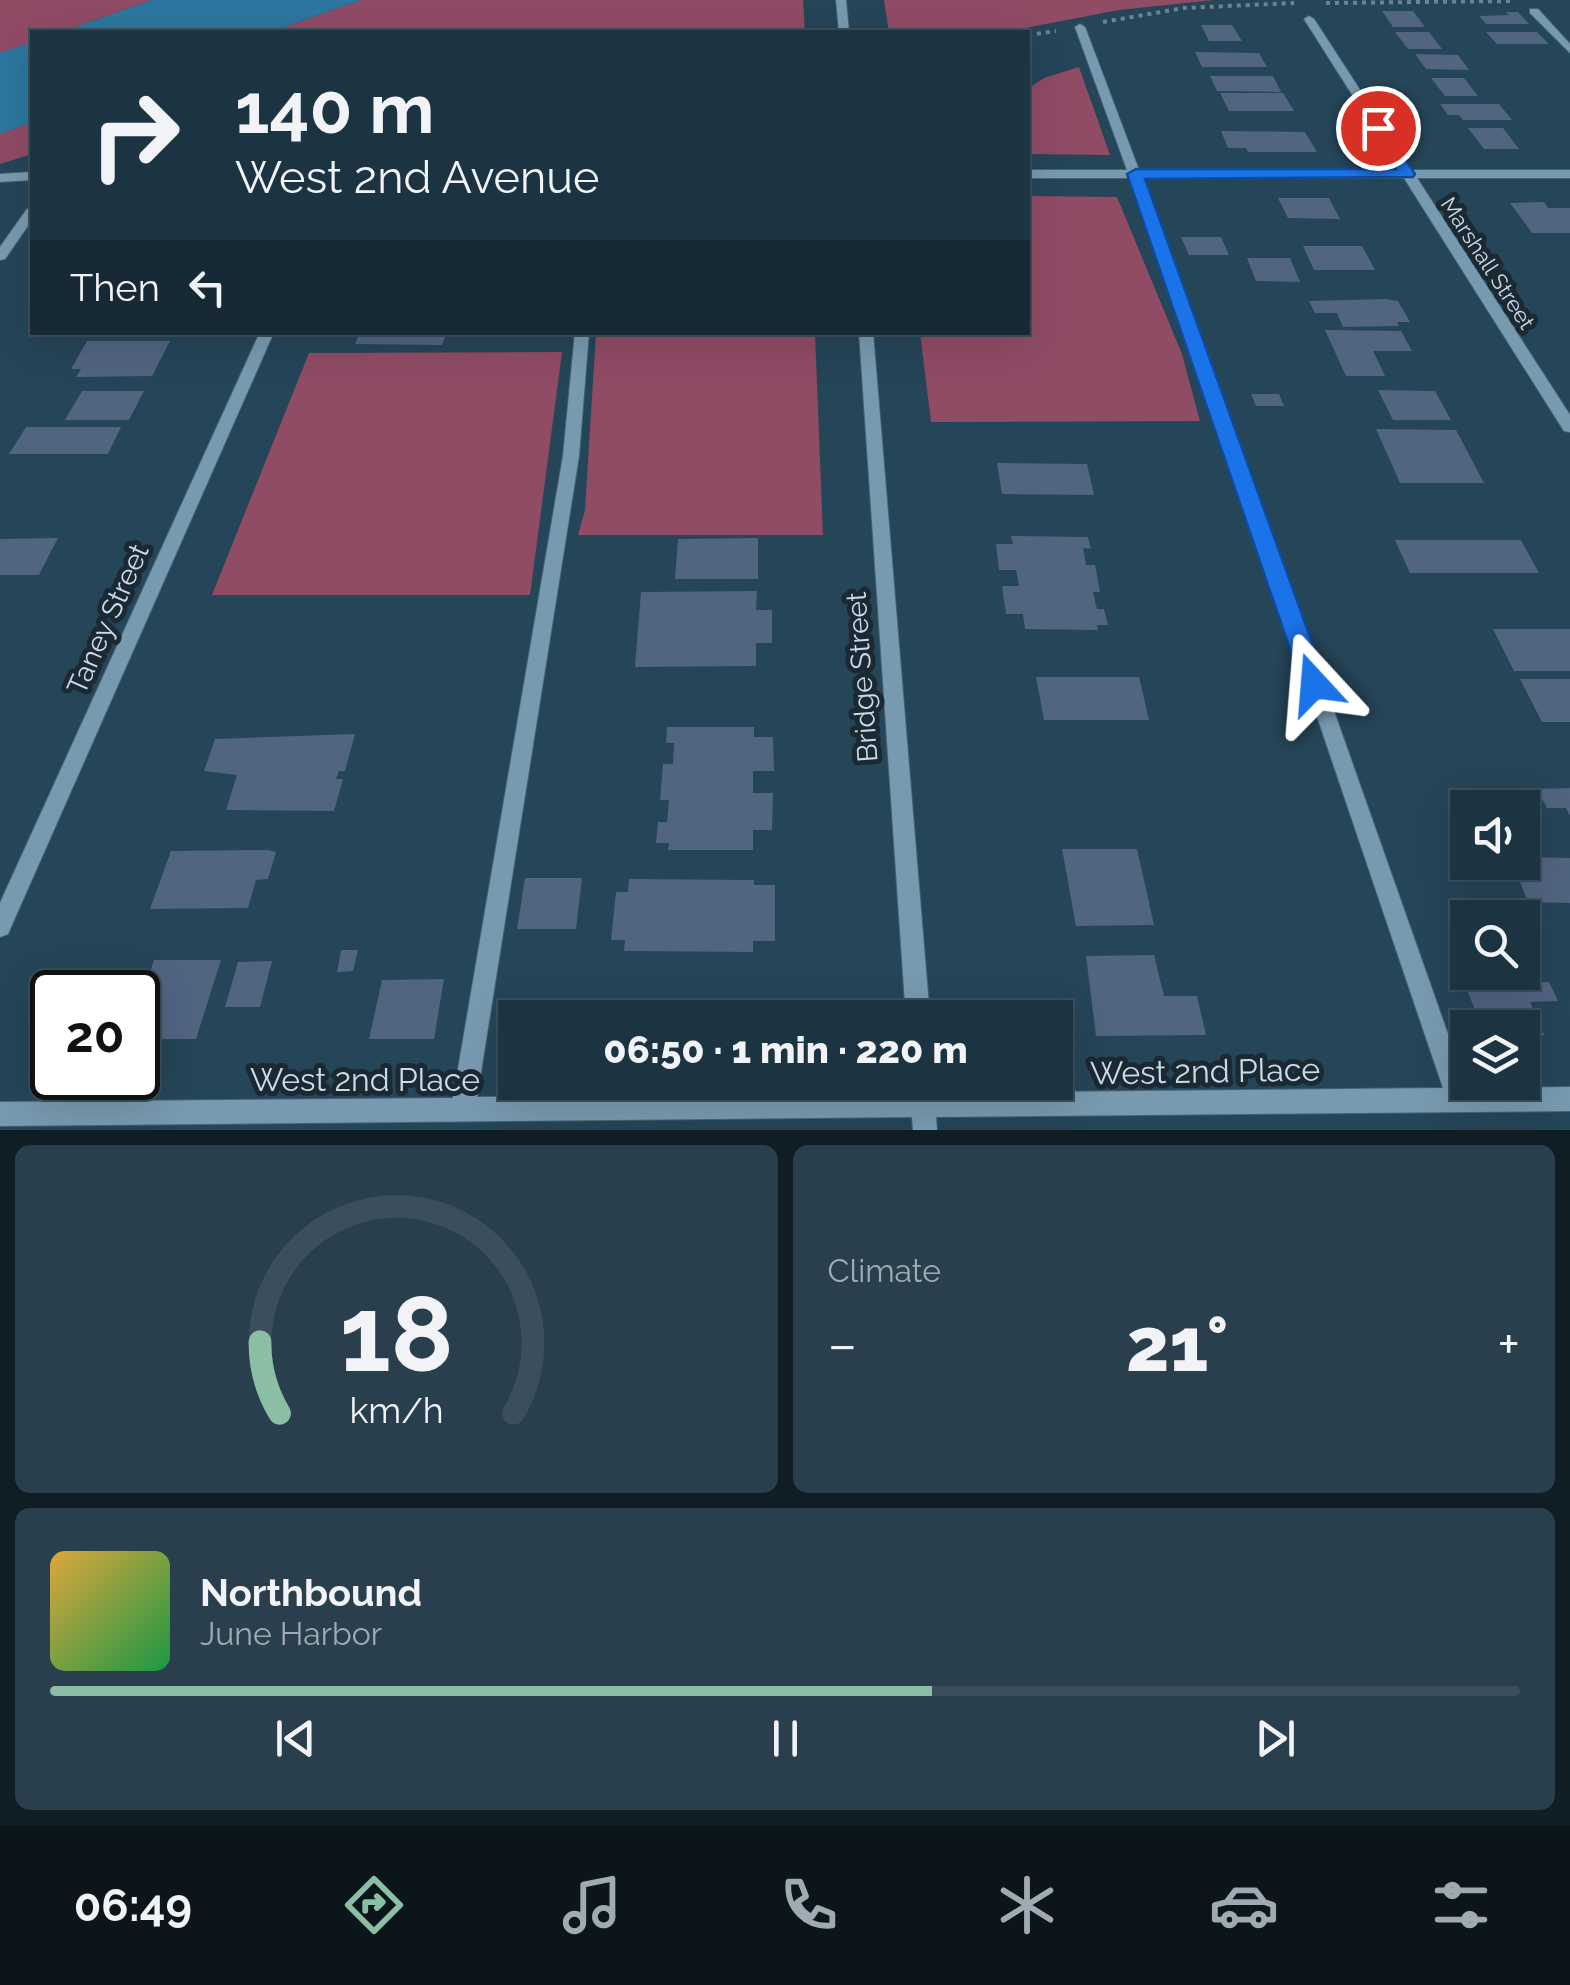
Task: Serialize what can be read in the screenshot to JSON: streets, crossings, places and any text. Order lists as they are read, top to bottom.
{
  "streets": {
    "street": [
      "Marshall Street",
      "Taney Street",
      "Bridge Street",
      "West 2nd Place"
    ]
  },
  "page": {
    "turn": ["140 m", "West 2nd Avenue"],
    "then": "Then",
    "limit": "20",
    "trip": "06:50 · 1 min · 220 m",
    "tile": "Climate",
    "heat": ["−", "21°", "+"],
    "song": ["Northbound", "June Harbor"],
    "tabs": "06:49",
    "gauge": ["18", "km/h"]
  }
}
